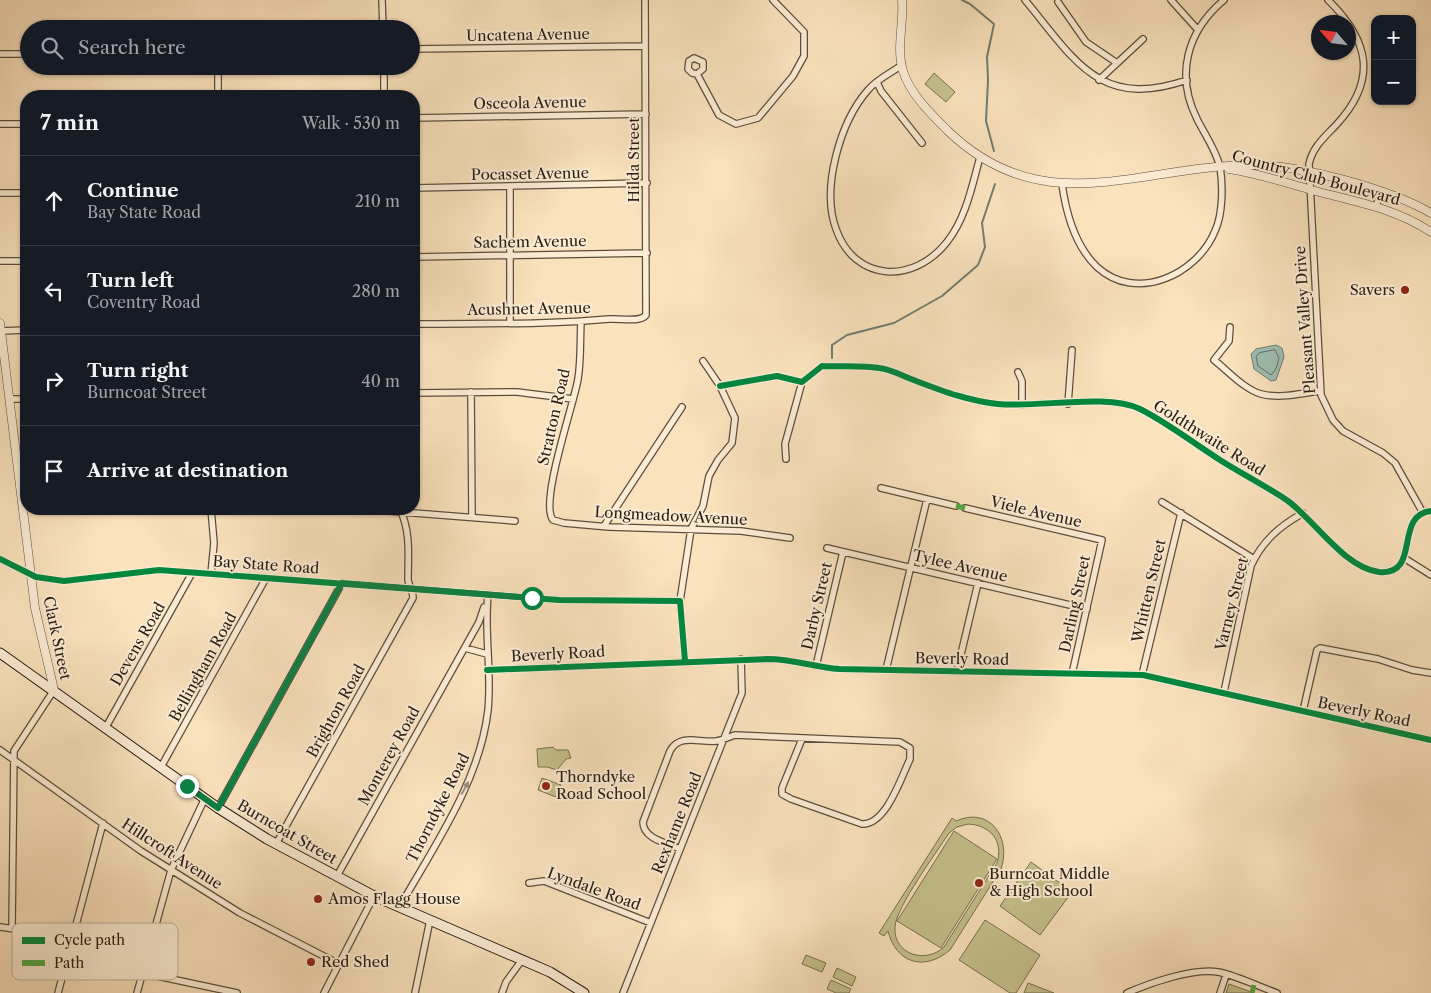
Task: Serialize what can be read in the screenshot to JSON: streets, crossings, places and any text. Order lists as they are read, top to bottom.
{
  "streets": {
    "main road": ["Burncoat Street"],
    "street": [
      "Uncatena Avenue",
      "Osceola Avenue",
      "Hilda Street",
      "Pocasset Avenue",
      "Country Club Boulevard",
      "Sachem Avenue",
      "Acushnet Avenue",
      "Pleasant Valley Drive",
      "Stratton Road",
      "Goldthwaite Road",
      "Viele Avenue",
      "Longmeadow Avenue",
      "Bay State Road",
      "Tylee Avenue",
      "Whitten Street",
      "Darling Street",
      "Varney Street",
      "Darby Street",
      "Clark Street",
      "Devens Road",
      "Beverly Road",
      "Bellingham Road",
      "Brighton Road",
      "Monterey Road",
      "Thorndyke Road",
      "Rexhame Road",
      "Hillcroft Avenue",
      "Lyndale Road"
    ]
  },
  "crossings": [
    ["Uncatena Avenue", "Hilda Street"],
    ["Osceola Avenue", "Hilda Street"],
    ["Hilda Street", "Pocasset Avenue"],
    ["Hilda Street", "Sachem Avenue"],
    ["Hilda Street", "Acushnet Avenue"],
    ["Country Club Boulevard", "Pleasant Valley Drive"],
    ["Acushnet Avenue", "Stratton Road"],
    ["Stratton Road", "Longmeadow Avenue"],
    ["Goldthwaite Road", "Varney Street"],
    ["Viele Avenue", "Darling Street"],
    ["Bay State Road", "Clark Street"],
    ["Bay State Road", "Devens Road"],
    ["Bay State Road", "Bellingham Road"],
    ["Bay State Road", "Brighton Road"],
    ["Bay State Road", "Monterey Road"],
    ["Bay State Road", "Thorndyke Road"],
    ["Tylee Avenue", "Darling Street"],
    ["Tylee Avenue", "Darby Street"],
    ["Whitten Street", "Beverly Road"],
    ["Darling Street", "Beverly Road"],
    ["Varney Street", "Beverly Road"],
    ["Darby Street", "Beverly Road"],
    ["Clark Street", "Burncoat Street"],
    ["Devens Road", "Burncoat Street"],
    ["Beverly Road", "Thorndyke Road"],
    ["Beverly Road", "Rexhame Road"],
    ["Bellingham Road", "Burncoat Street"],
    ["Brighton Road", "Burncoat Street"],
    ["Monterey Road", "Thorndyke Road"],
    ["Monterey Road", "Burncoat Street"],
    ["Thorndyke Road", "Burncoat Street"],
    ["Rexhame Road", "Lyndale Road"]
  ],
  "one_way": ["Thorndyke Road"],
  "places": [
    "Savers",
    "Thorndyke Road School",
    "Burncoat Middle & High School",
    "Amos Flagg House",
    "Red Shed"
  ],
  "legend": ["Cycle path", "Path"],
  "north": "top left",
  "page": {
    "map_buttons": ["+", "−"],
    "search": "Search here",
    "heading": ["7 min", "Walk · 530 m"],
    "list": [
      ["Continue", "Bay State Road", "210 m"],
      ["Turn left", "Coventry Road", "280 m"],
      ["Turn right", "Burncoat Street", "40 m"],
      "Arrive at destination"
    ]
  }
}
